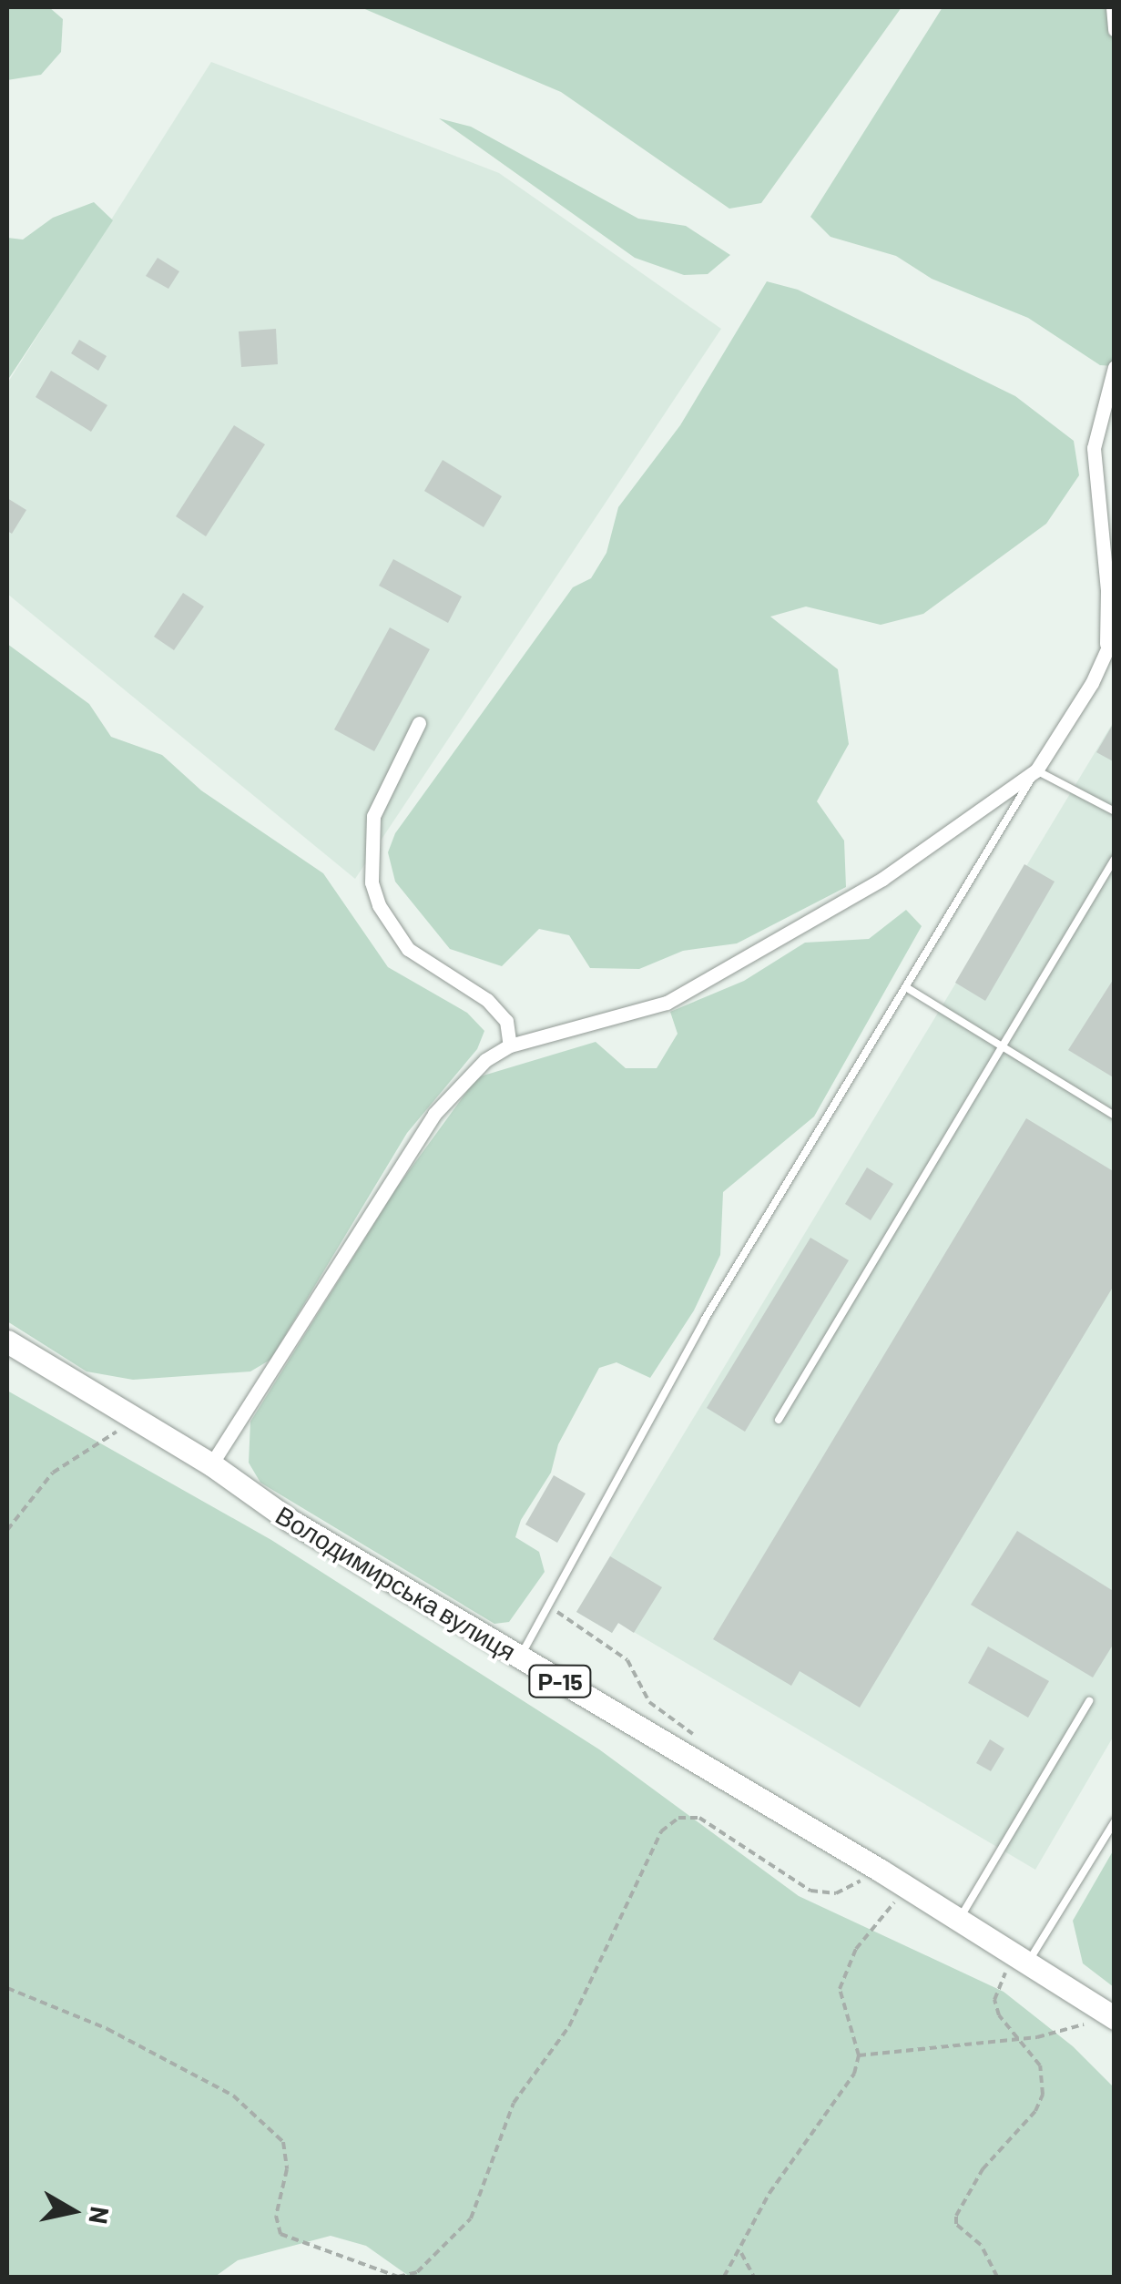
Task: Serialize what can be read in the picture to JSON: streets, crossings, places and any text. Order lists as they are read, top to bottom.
{
  "streets": {
    "main road": ["Володимирська вулиця", "Р-15"]
  },
  "north": "right"
}
